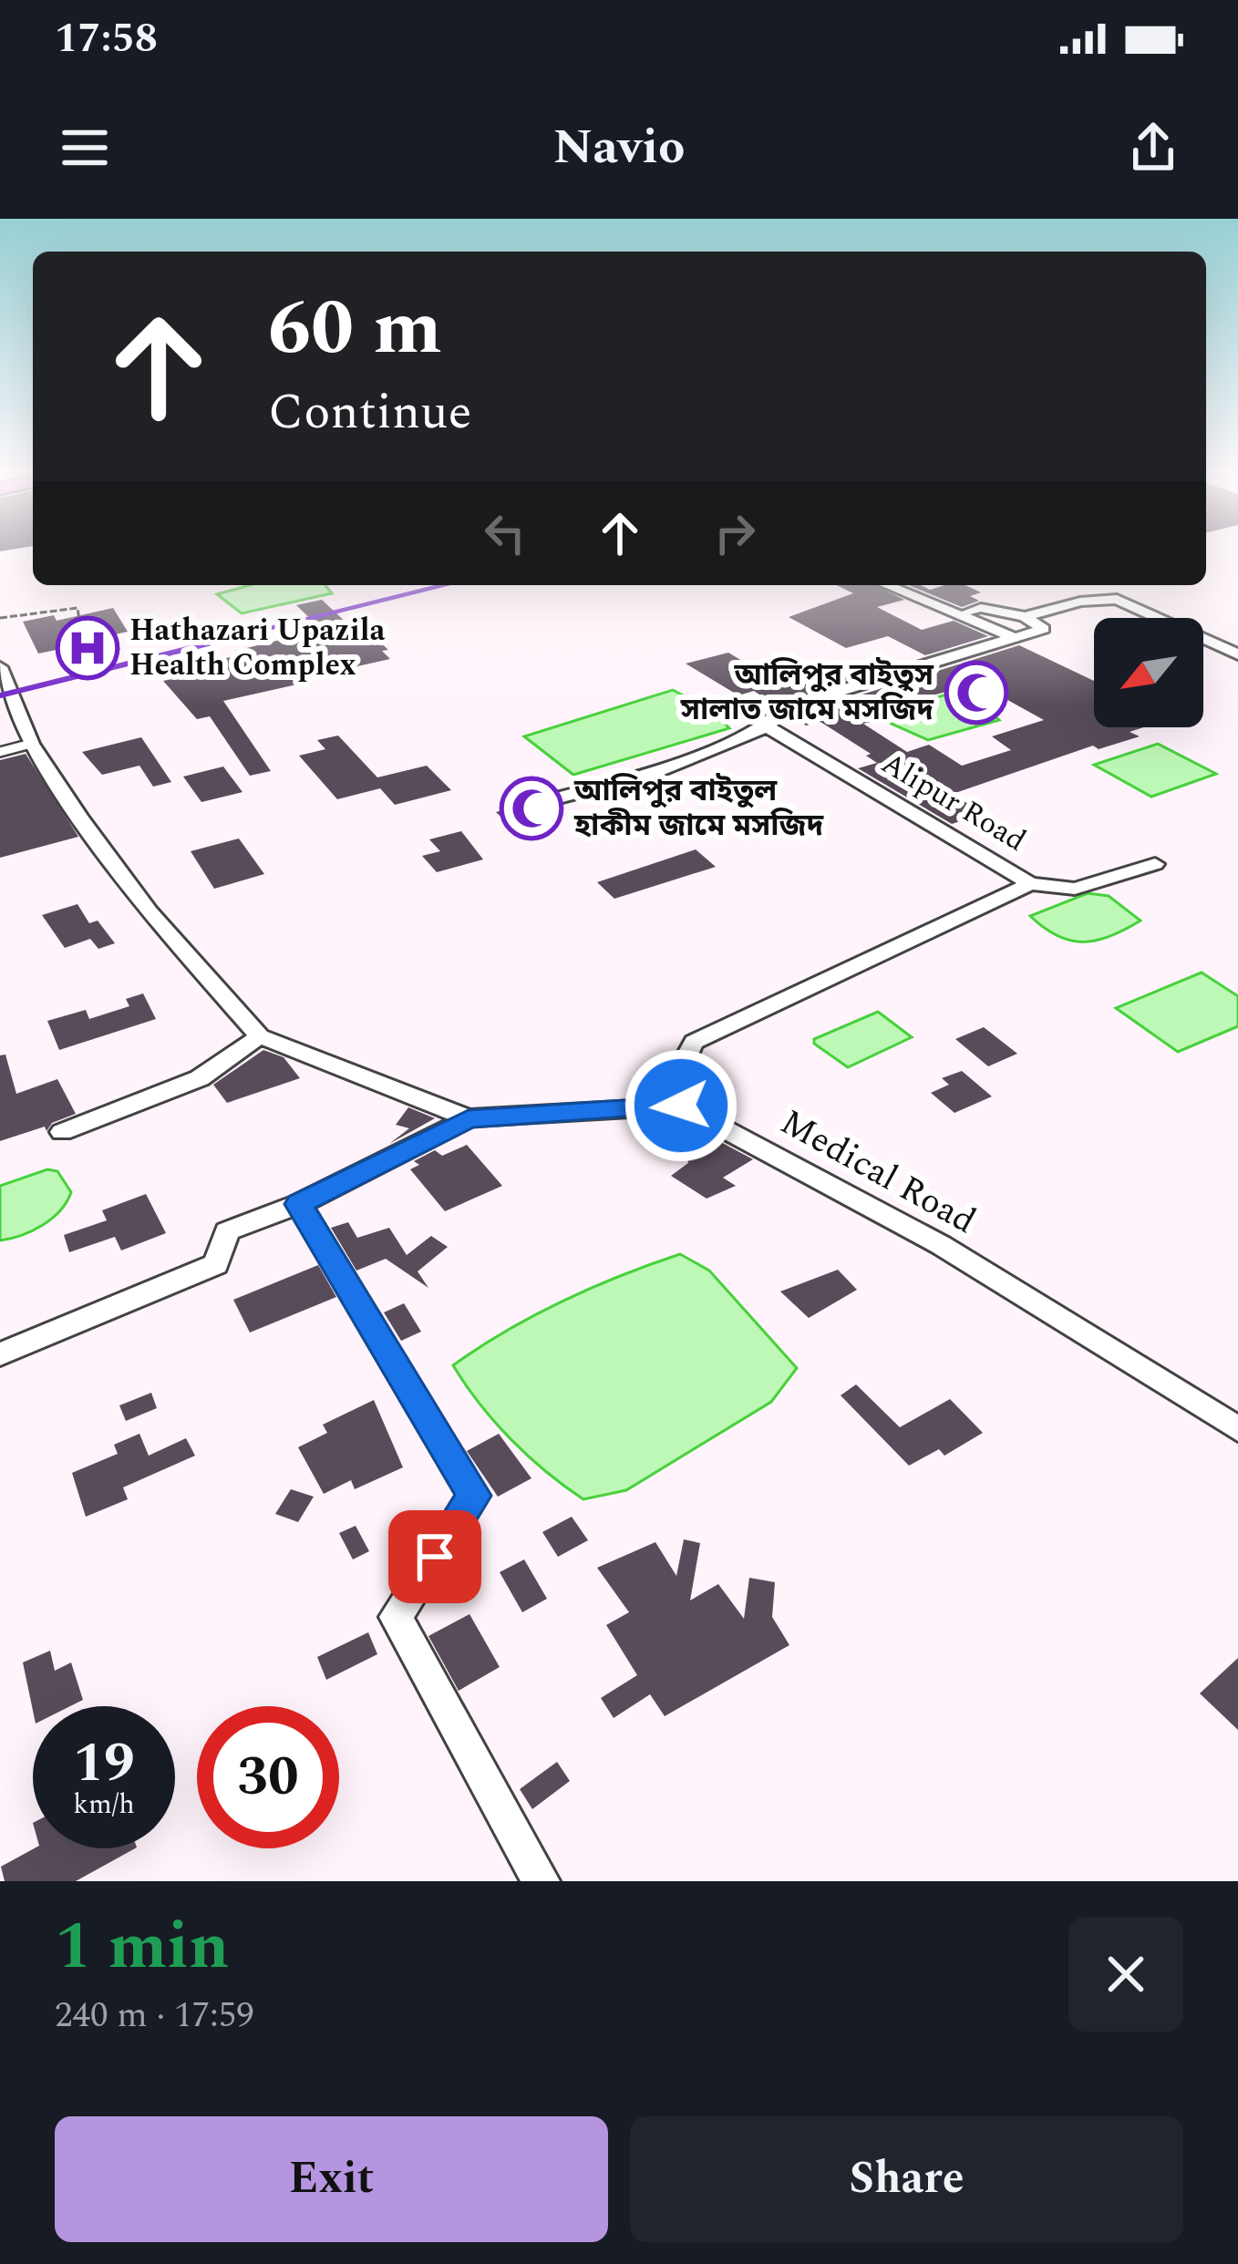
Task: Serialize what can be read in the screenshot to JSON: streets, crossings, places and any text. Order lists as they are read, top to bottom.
{
  "streets": {
    "street": ["Alipur Road", "Medical Road"]
  },
  "crossings": [
    ["Alipur Road", "Medical Road"]
  ],
  "places": {
    "hospital": ["Hathazari Upazila Health Complex"],
    "mosque": ["আলিপুর বাইতুস সালাত জামে মসজিদ", "আলিপুর বাইতুল হাকীম জামে মসজিদ"]
  },
  "north": "bottom left",
  "page": {
    "status": "17:58",
    "header": "Navio",
    "turn": ["60 m", "Continue"],
    "speed": "19 km/h",
    "limit": "30",
    "heading": ["1 min", "240 m · 17:59"],
    "buttons": ["Exit", "Share"]
  }
}
